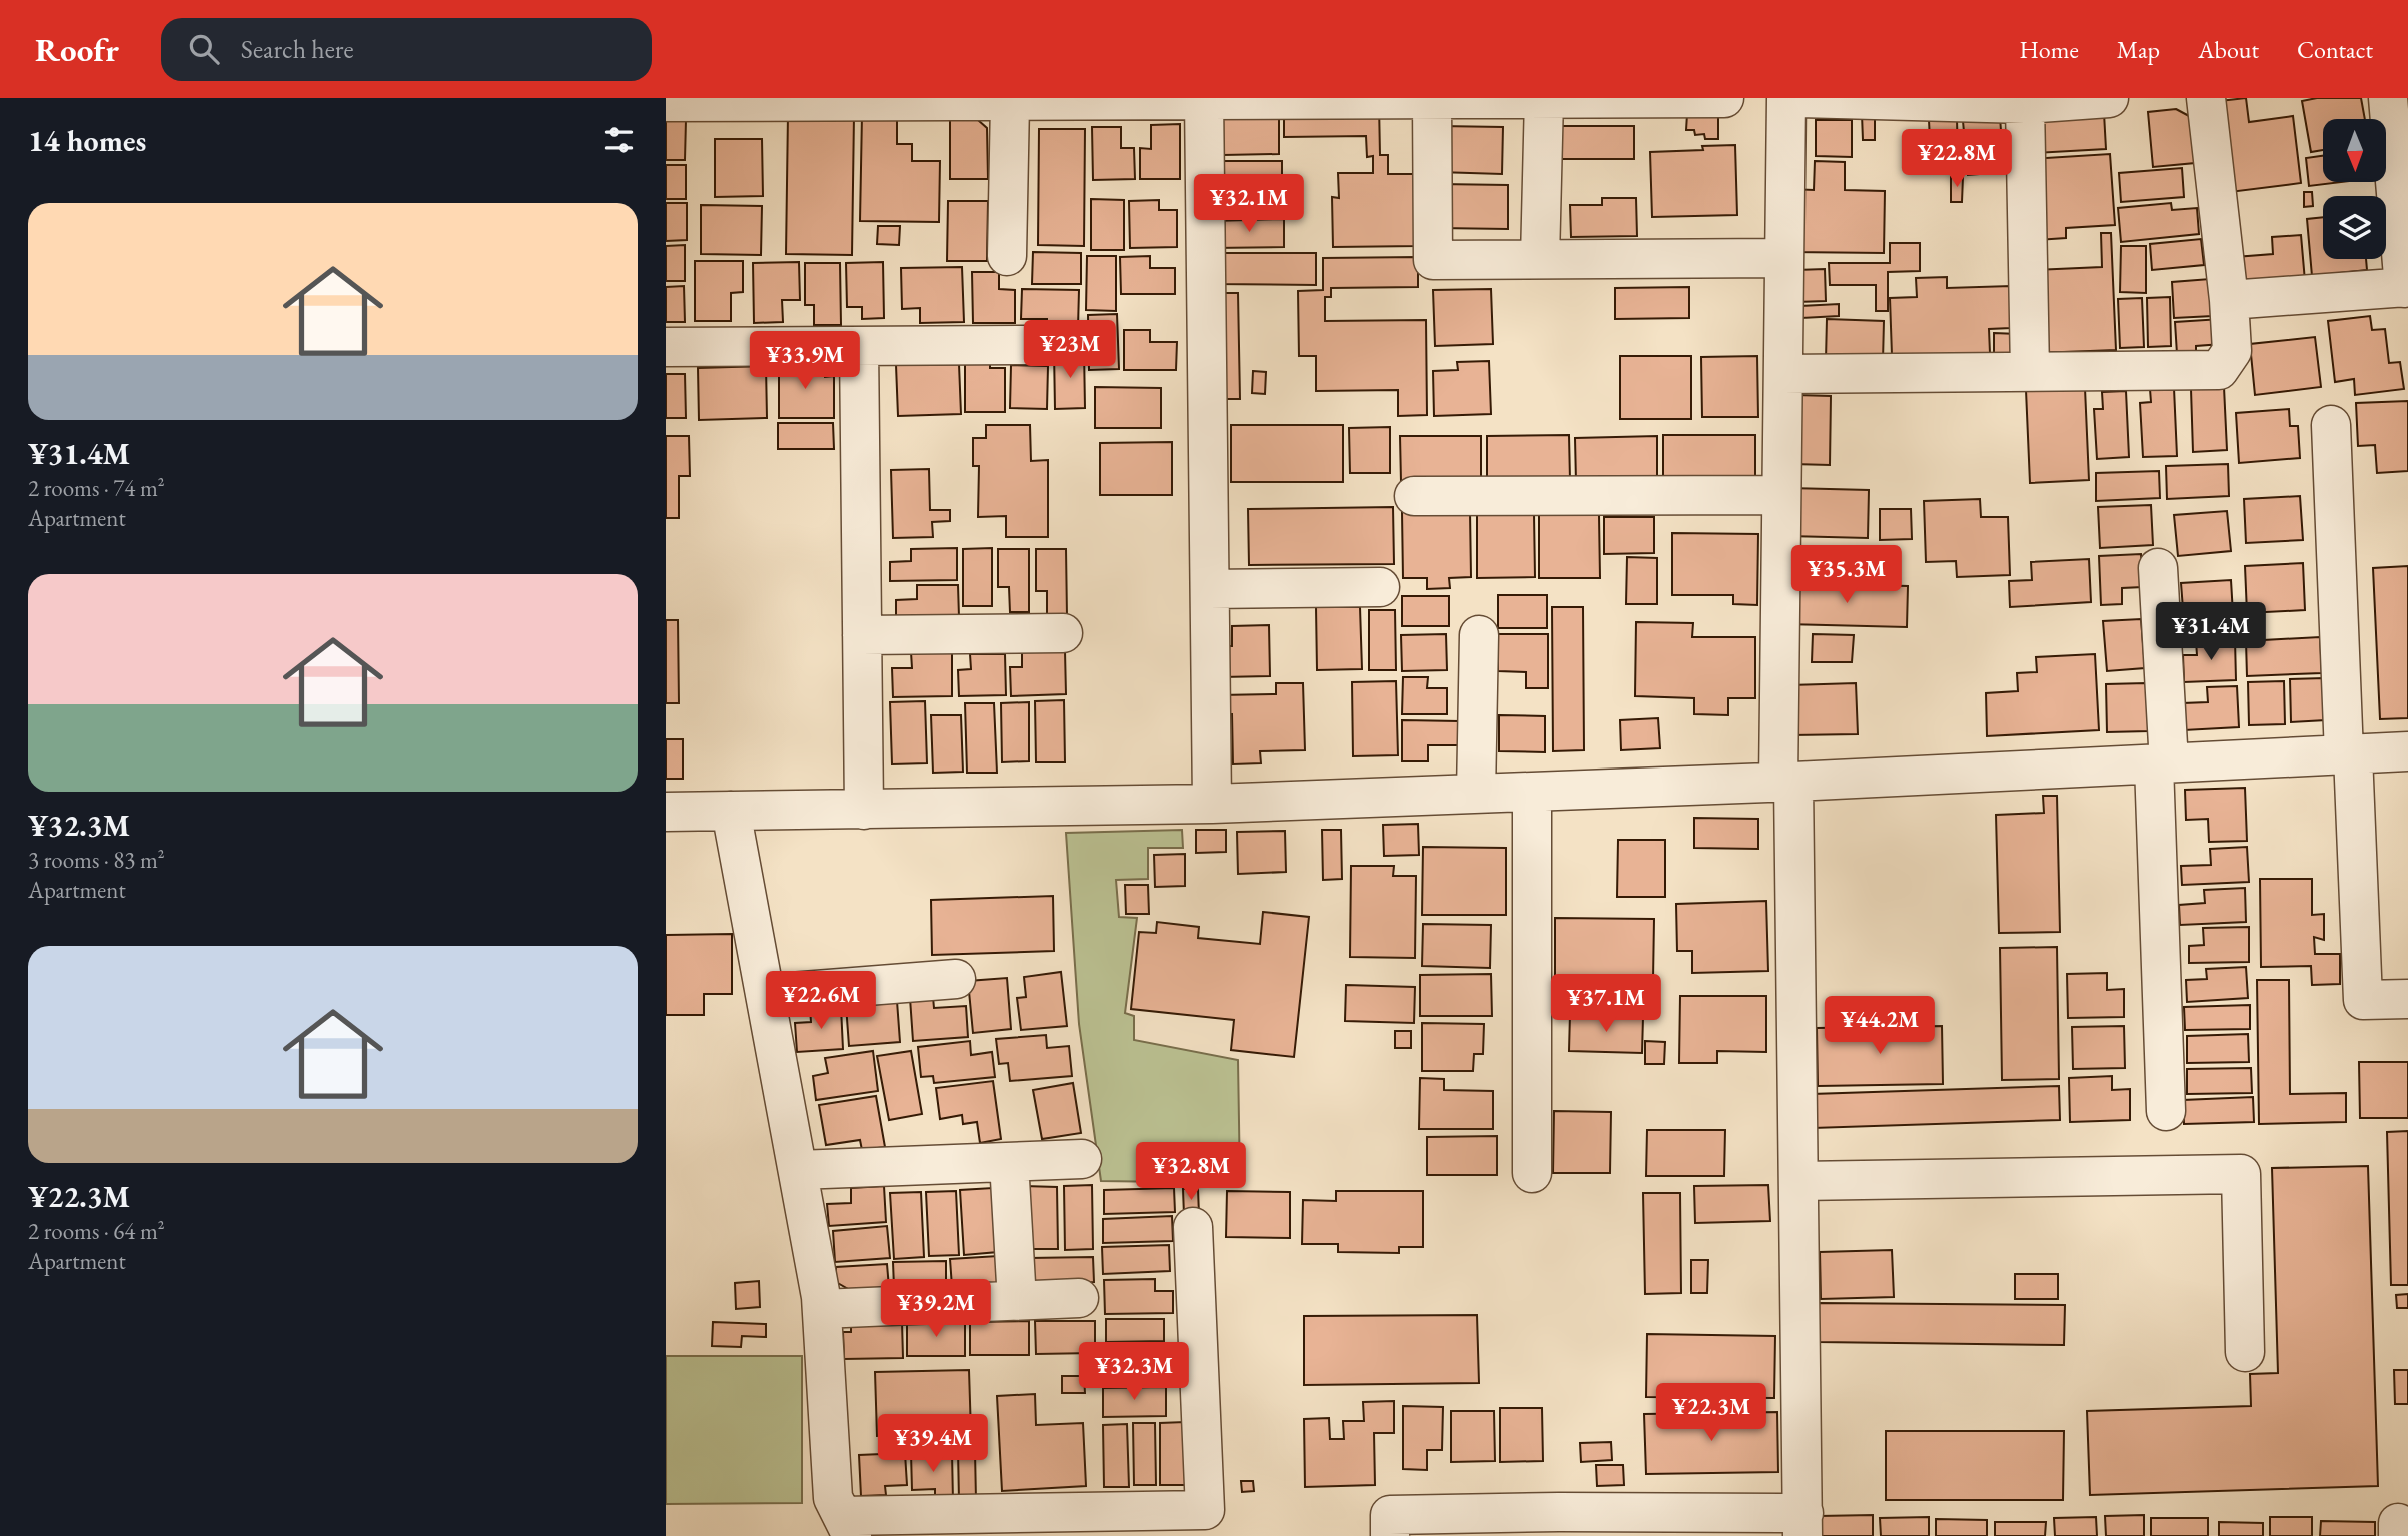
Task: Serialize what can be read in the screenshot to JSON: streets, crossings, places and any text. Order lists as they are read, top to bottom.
{
  "north": "bottom",
  "page": {
    "header": "Roofr",
    "search": "Search here",
    "nav": [
      "Home",
      "Map",
      "About",
      "Contact"
    ],
    "heading": "14 homes",
    "price": [
      "¥22.8M",
      "¥32.1M",
      "¥23M",
      "¥33.9M",
      "¥35.3M",
      "¥31.4M",
      "¥22.6M",
      "¥37.1M",
      "¥44.2M",
      "¥32.8M",
      "¥39.2M",
      "¥32.3M",
      "¥22.3M",
      "¥39.4M"
    ],
    "list": [
      {
        "name": "¥31.4M",
        "note": "2 rooms · 74 m² · Apartment"
      },
      {
        "name": "¥32.3M",
        "note": "3 rooms · 83 m² · Apartment"
      },
      {
        "name": "¥22.3M",
        "note": "2 rooms · 64 m² · Apartment"
      }
    ]
  }
}
